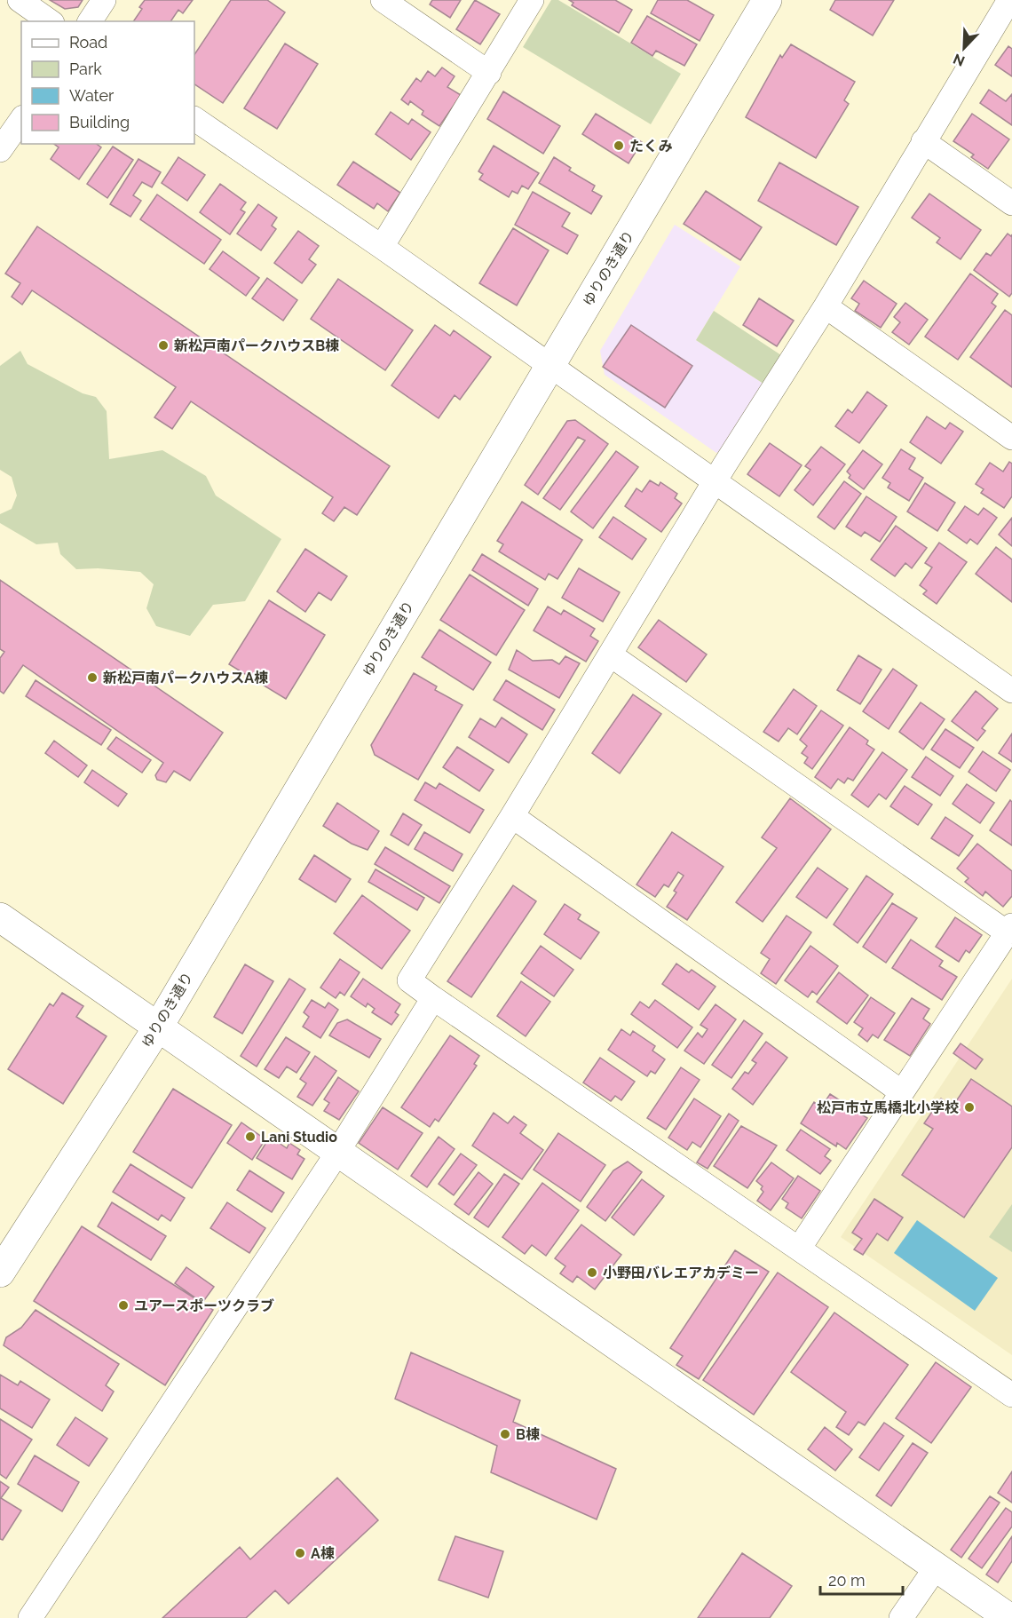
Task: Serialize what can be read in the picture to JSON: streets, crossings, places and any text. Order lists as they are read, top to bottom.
{
  "streets": {
    "street": ["ゆりのき通り"]
  },
  "places": [
    "たくみ",
    "新松戸南パークハウスB棟",
    "新松戸南パークハウスA棟",
    "松戸市立馬橋北小学校",
    "Lani Studio",
    "小野田バレエアカデミー",
    "ユアースポーツクラブ",
    "B棟",
    "A棟"
  ],
  "legend": [
    "Road",
    "Park",
    "Water",
    "Building"
  ],
  "scale_bar": "20 m",
  "north": "bottom left"
}
